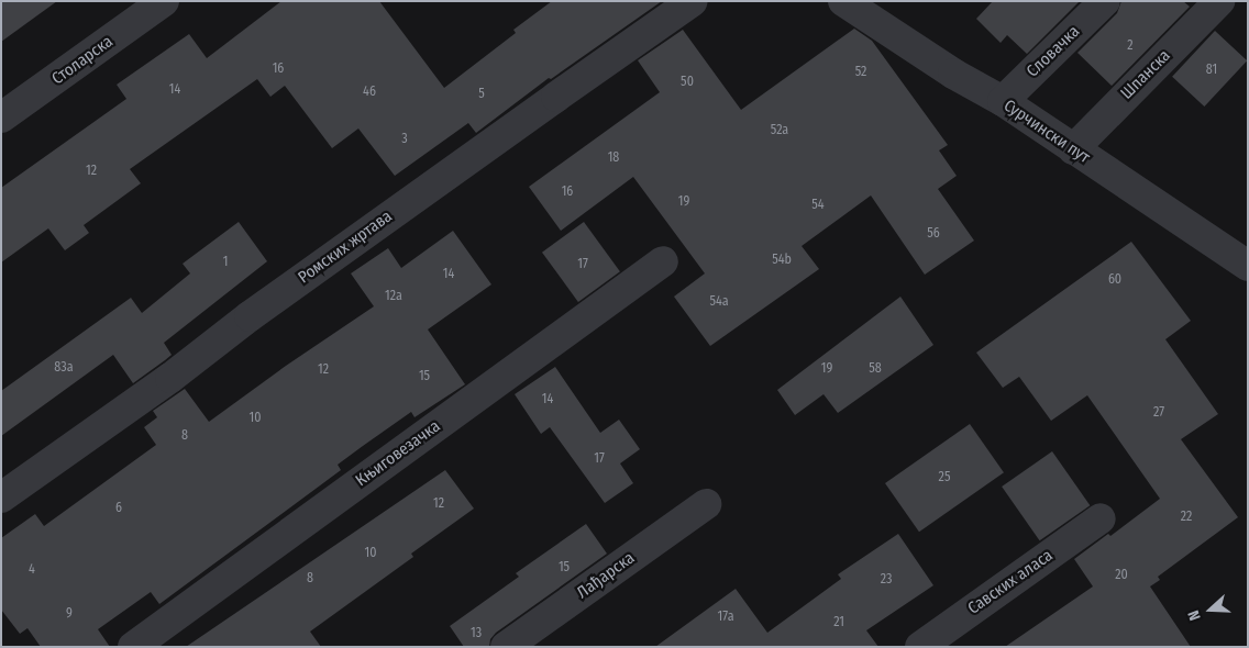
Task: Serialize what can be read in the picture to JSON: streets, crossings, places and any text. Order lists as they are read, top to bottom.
{
  "streets": {
    "street": [
      "Словачка",
      "Столарска",
      "Шпанска",
      "Сурчински пут",
      "Ромских жртава",
      "Књиговезачка",
      "Лађарска",
      "Савских аласа"
    ]
  },
  "crossings": [
    ["Словачка", "Сурчински пут"],
    ["Шпанска", "Сурчински пут"]
  ],
  "house_numbers": [
    "2",
    "16",
    "81",
    "52",
    "50",
    "14",
    "46",
    "5",
    "52a",
    "3",
    "18",
    "12",
    "16",
    "19",
    "54",
    "56",
    "54b",
    "1",
    "17",
    "14",
    "60",
    "12a",
    "54a",
    "83a",
    "19",
    "58",
    "12",
    "15",
    "14",
    "27",
    "10",
    "8",
    "17",
    "25",
    "12",
    "6",
    "22",
    "10",
    "15",
    "4",
    "20",
    "8",
    "23",
    "9",
    "17a",
    "21",
    "13"
  ],
  "north": "left"
}
